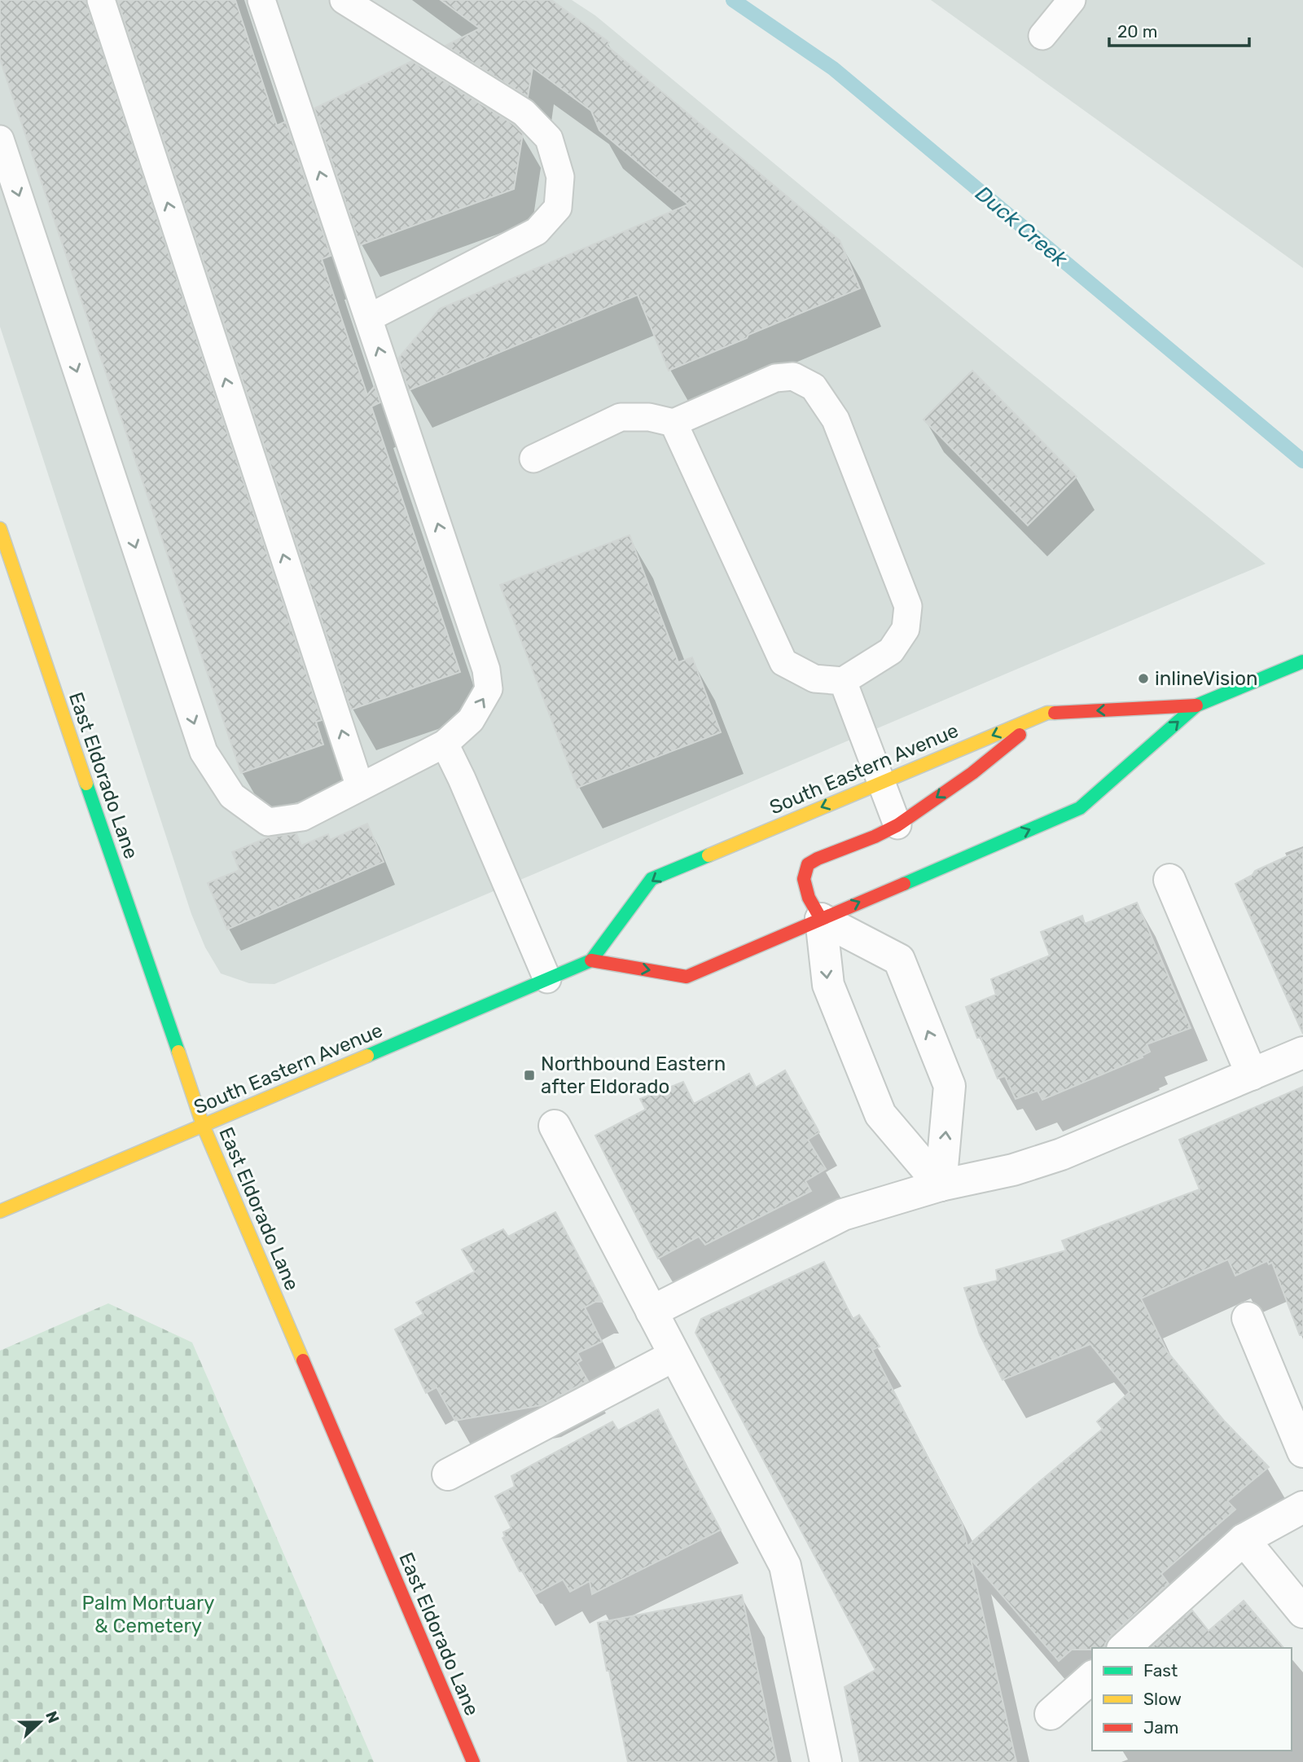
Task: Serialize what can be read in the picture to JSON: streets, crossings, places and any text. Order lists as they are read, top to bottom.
{
  "streets": {
    "main road": ["South Eastern Avenue", "East Eldorado Lane"]
  },
  "crossings": [
    ["South Eastern Avenue", "East Eldorado Lane"]
  ],
  "water": ["Duck Creek"],
  "parks": ["Palm Mortuary & Cemetery"],
  "places": {
    "other": ["inlineVision"],
    "transit": ["Northbound Eastern after Eldorado"]
  },
  "legend": ["Fast", "Slow", "Jam"],
  "scale_bar": "20 m",
  "north": "right"
}
